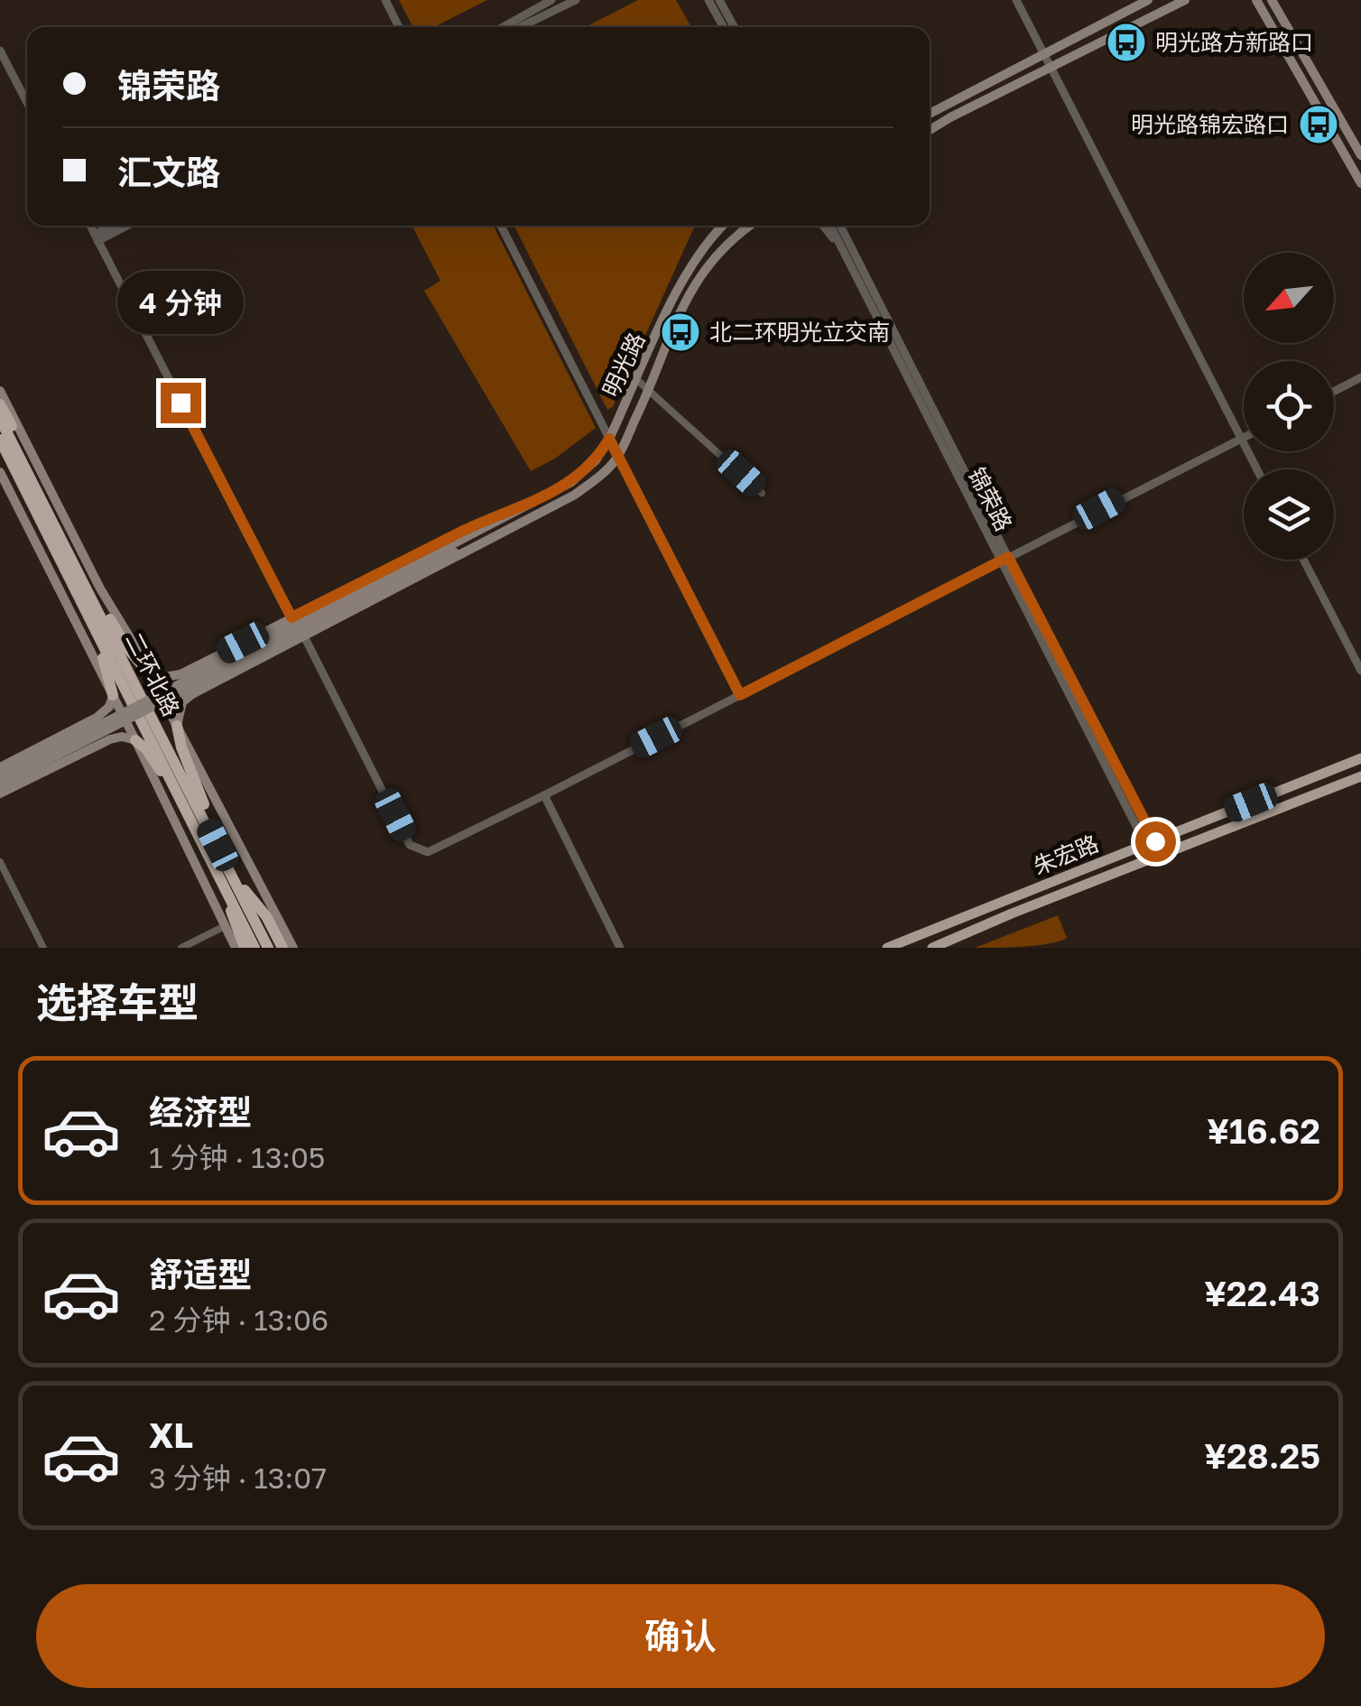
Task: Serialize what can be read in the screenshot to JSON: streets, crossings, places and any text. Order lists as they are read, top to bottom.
{
  "streets": {
    "highway": ["二环北路"],
    "main road": ["明光路", "朱宏路"],
    "street": ["锦荣路"]
  },
  "crossings": [
    ["锦荣路", "朱宏路"]
  ],
  "places": {
    "bus stop": ["明光路方新路口", "明光路锦宏路口", "北二环明光立交南"]
  },
  "north": "bottom left",
  "page": {
    "banner": ["锦荣路", "汇文路"],
    "bubble": "4 分钟",
    "heading": "选择车型",
    "list": [
      {
        "name": "经济型",
        "note": "1 分钟 · 13:05",
        "value": "¥16.62"
      },
      {
        "name": "舒适型",
        "note": "2 分钟 · 13:06",
        "value": "¥22.43"
      },
      {
        "name": "XL",
        "note": "3 分钟 · 13:07",
        "value": "¥28.25"
      }
    ],
    "buttons": "确认"
  }
}
